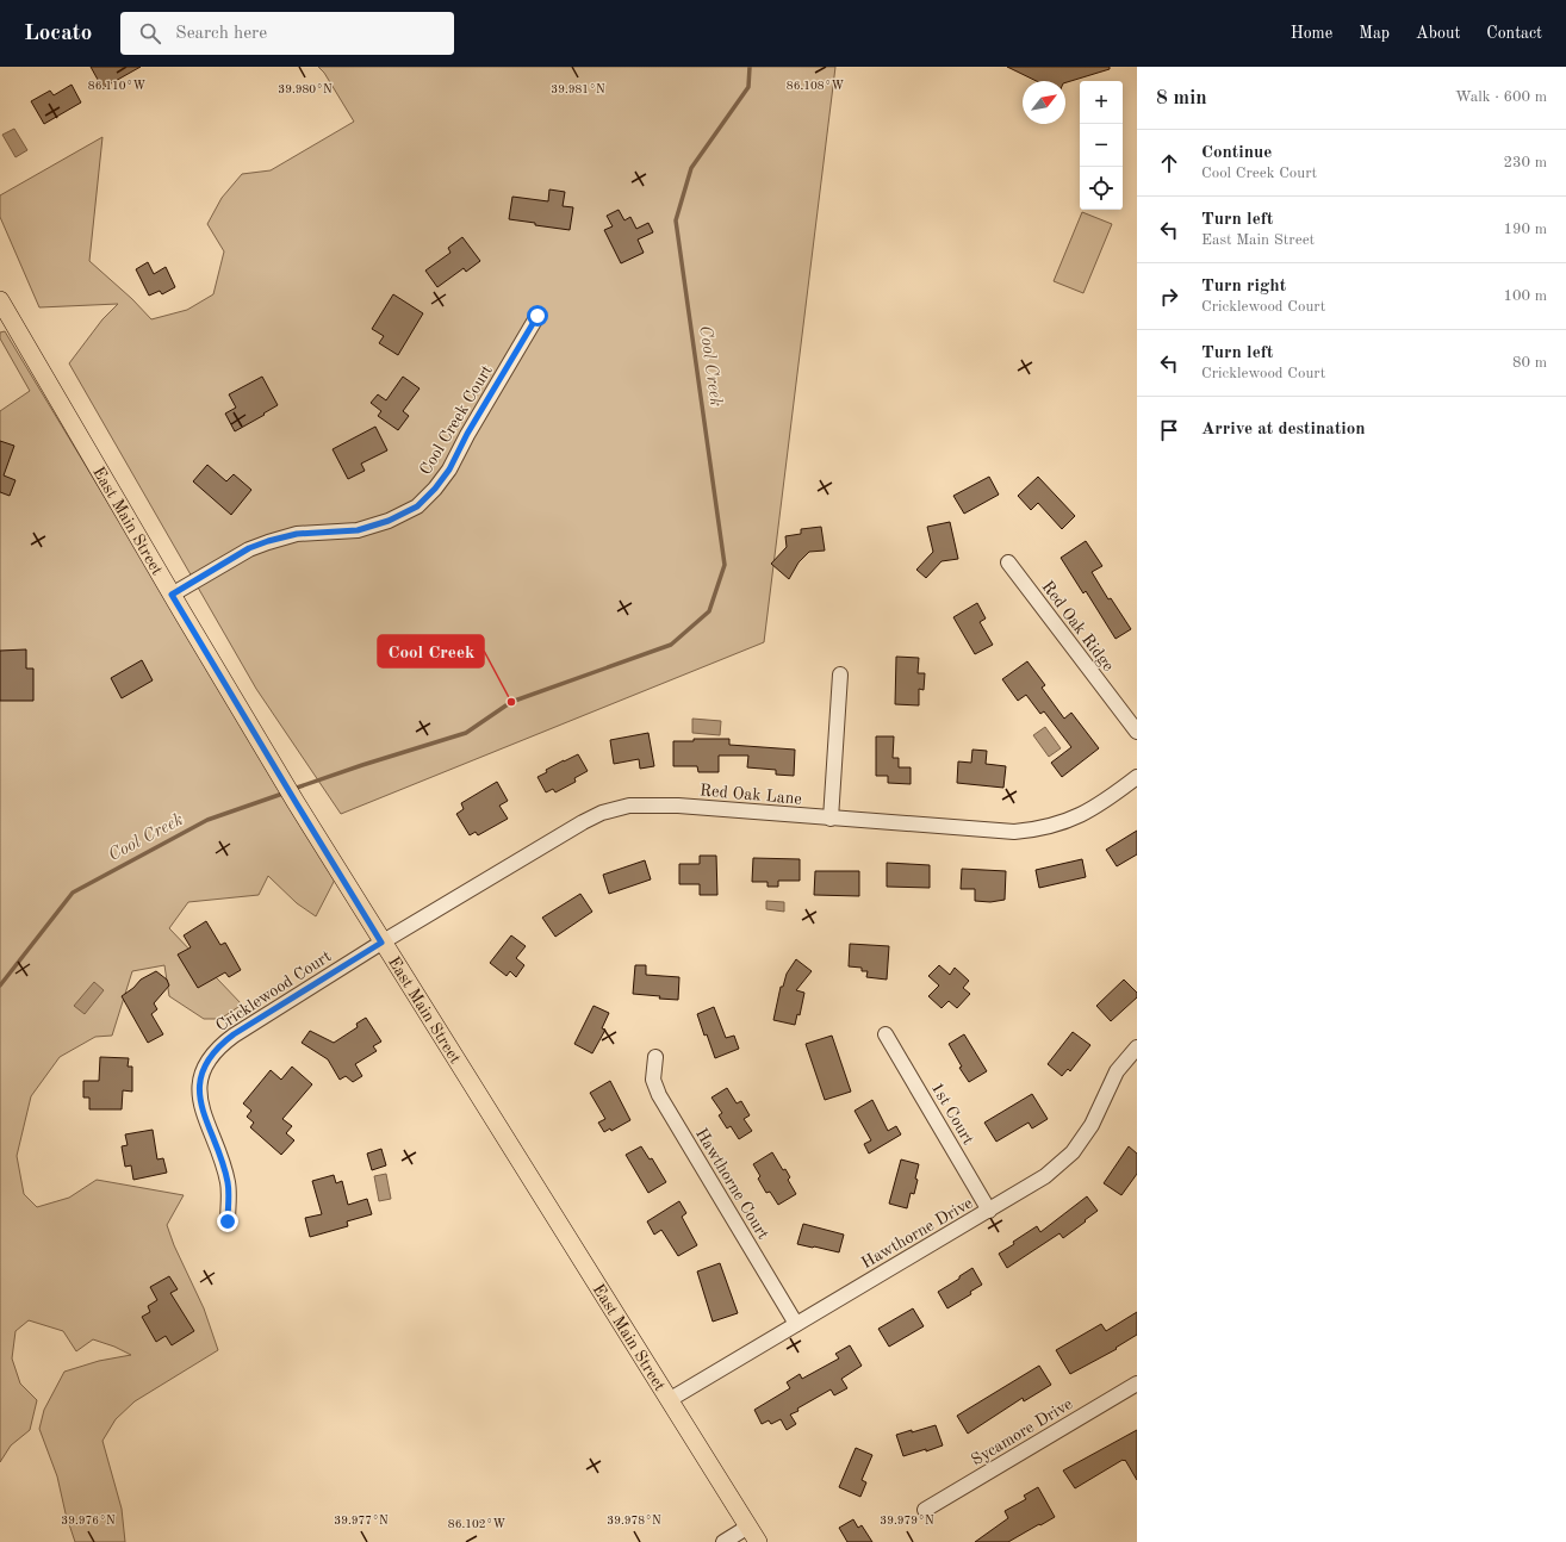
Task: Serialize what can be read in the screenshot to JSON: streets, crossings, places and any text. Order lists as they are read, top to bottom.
{
  "streets": {
    "main road": ["East Main Street"],
    "street": [
      "Cool Creek Court",
      "Red Oak Ridge",
      "Red Oak Lane",
      "Cricklewood Court",
      "1st Court",
      "Hawthorne Court",
      "Hawthorne Drive",
      "Sycamore Drive"
    ]
  },
  "crossings": [
    ["Cool Creek Court", "East Main Street"],
    ["East Main Street", "Red Oak Lane"],
    ["East Main Street", "Cricklewood Court"],
    ["East Main Street", "Hawthorne Drive"],
    ["Red Oak Lane", "Cricklewood Court"],
    ["1st Court", "Hawthorne Drive"],
    ["Hawthorne Court", "Hawthorne Drive"]
  ],
  "water": ["Cool Creek"],
  "places": ["Cool Creek"],
  "north": "top right",
  "page": {
    "header": "Locato",
    "search": "Search here",
    "nav": [
      "Home",
      "Map",
      "About",
      "Contact"
    ],
    "heading": ["8 min", "Walk · 600 m"],
    "map_buttons": ["+", "−"],
    "list": [
      ["Continue", "Cool Creek Court", "230 m"],
      ["Turn left", "East Main Street", "190 m"],
      ["Turn right", "Cricklewood Court", "100 m"],
      ["Turn left", "Cricklewood Court", "80 m"],
      "Arrive at destination"
    ]
  },
  "coordinates": [
    "86.110°W",
    "86.108°W",
    "39.980°N",
    "39.981°N",
    "39.976°N",
    "39.977°N",
    "39.978°N",
    "39.979°N",
    "86.102°W"
  ]
}
